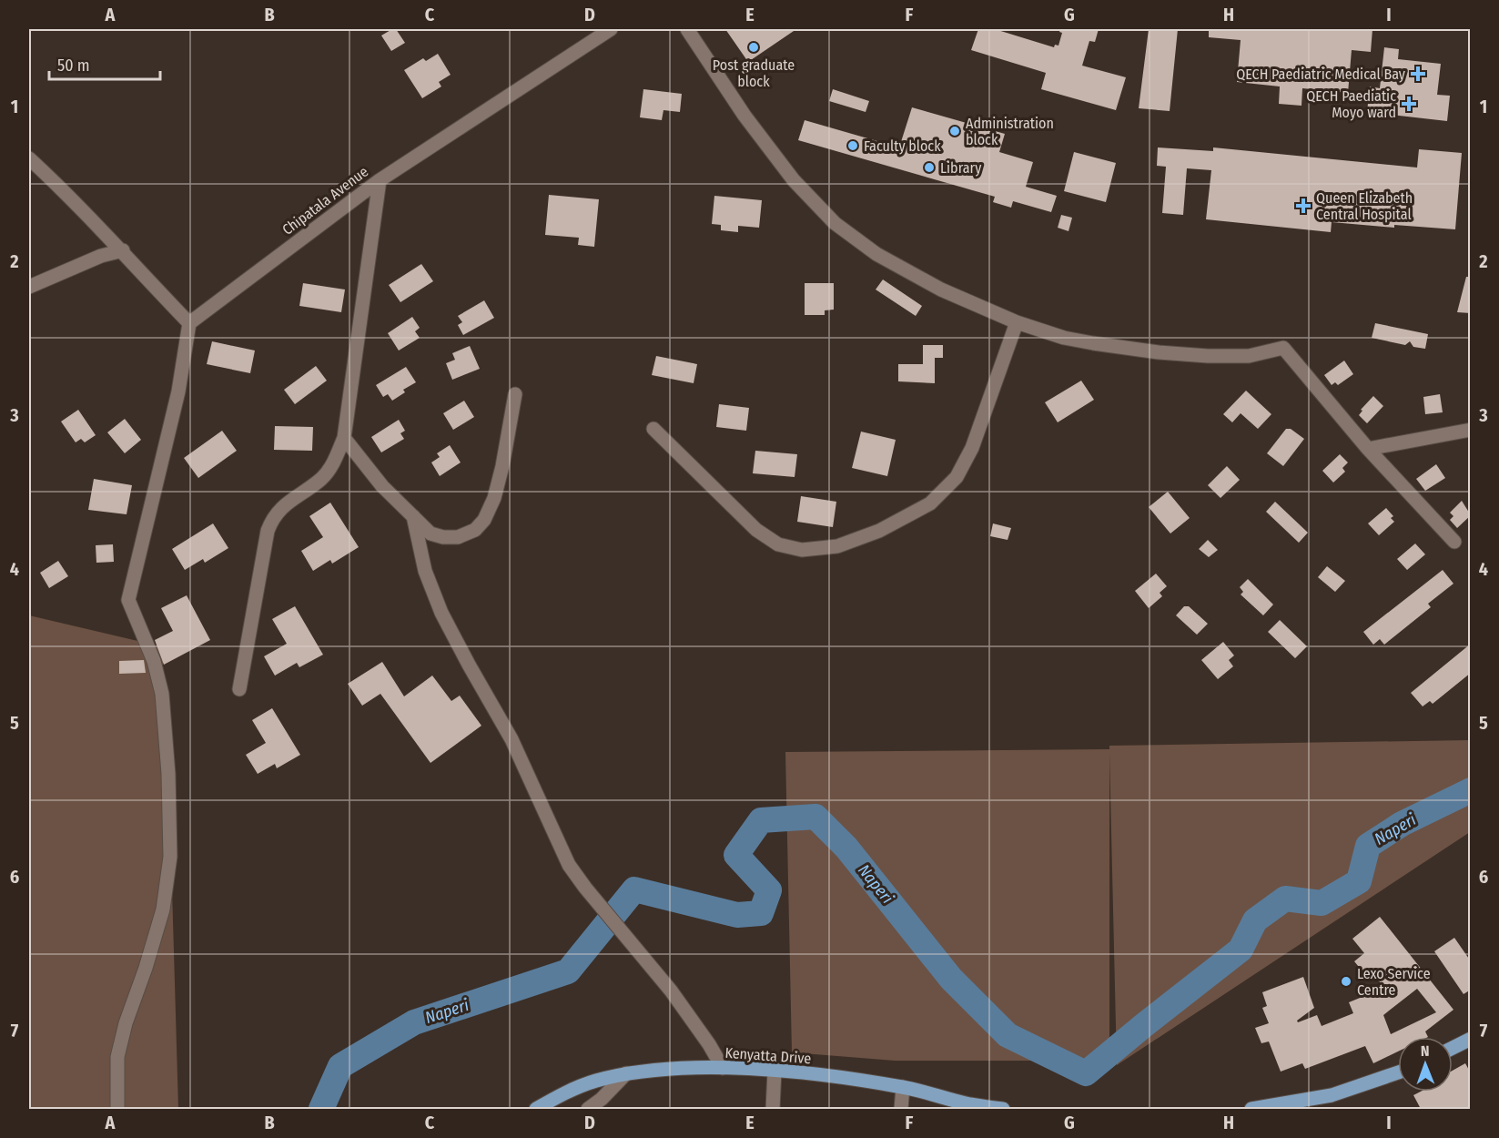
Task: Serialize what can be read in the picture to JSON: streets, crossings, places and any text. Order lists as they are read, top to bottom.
{
  "streets": {
    "main road": ["Kenyatta Drive"],
    "street": ["Chipatala Avenue"]
  },
  "water": ["Naperi"],
  "places": {
    "other": [
      "Post graduate block",
      "Administration block",
      "Faculty block",
      "Library",
      "Lexo Service Centre"
    ],
    "health": ["QECH Paediatric Medical Bay", "QECH Paediatic Moyo ward", "Queen Elizabeth Central Hospital"]
  },
  "scale_bar": "50 m",
  "north": "top",
  "grid": {
    "columns": [
      "A",
      "B",
      "C",
      "D",
      "E",
      "F",
      "G",
      "H",
      "I"
    ],
    "rows": [
      "1",
      "2",
      "3",
      "4",
      "5",
      "6",
      "7"
    ]
  }
}
